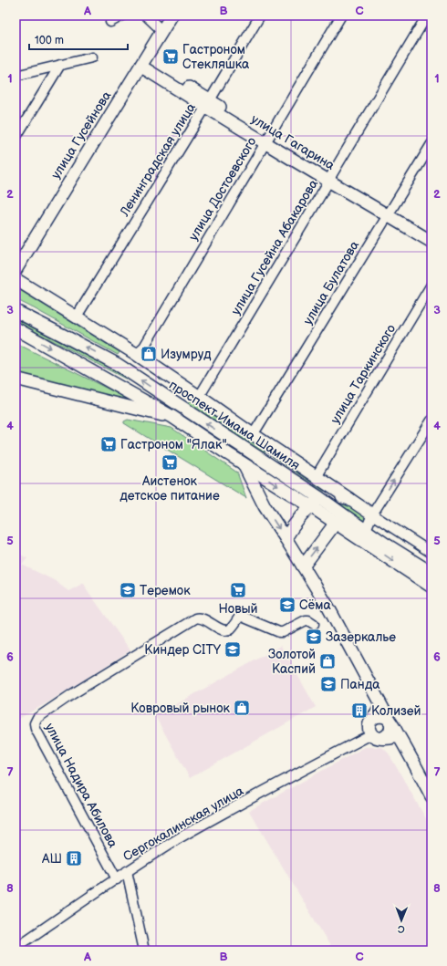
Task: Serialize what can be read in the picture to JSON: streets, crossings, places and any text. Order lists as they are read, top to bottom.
{
  "streets": {
    "main road": ["улица Гусейнова", "улица Гагарина", "проспект Имама Шамиля"],
    "street": [
      "Ленинградская улица",
      "улица Достоевского",
      "улица Гусейна Абакарова",
      "улица Булатова",
      "улица Таркинского",
      "улица Надира Абилова",
      "Сергокалинская улица"
    ]
  },
  "crossings": [
    ["улица Гусейнова", "улица Гагарина"],
    ["улица Гагарина", "Ленинградская улица"],
    ["улица Гагарина", "улица Достоевского"],
    ["улица Гагарина", "улица Гусейна Абакарова"],
    ["улица Гагарина", "улица Булатова"],
    ["Ленинградская улица", "проспект Имама Шамиля"],
    ["улица Достоевского", "проспект Имама Шамиля"],
    ["улица Гусейна Абакарова", "проспект Имама Шамиля"],
    ["улица Булатова", "проспект Имама Шамиля"],
    ["улица Таркинского", "проспект Имама Шамиля"],
    ["улица Надира Абилова", "Сергокалинская улица"]
  ],
  "places": {
    "supermarket": [
      "Гастроном Стекляшка",
      "Гастроном \"Ялак\"",
      "Аистенок детское питание",
      "Новый"
    ],
    "shop": ["Изумруд", "Золотой Каспий", "Ковровый рынок"],
    "school or university": [
      "Теремок",
      "Сёма",
      "Зазеркалье",
      "Киндер CITY",
      "Панда"
    ],
    "building": ["Колизей", "АШ"]
  },
  "scale_bar": "100 m",
  "north": "bottom",
  "grid": {
    "columns": ["A", "B", "C"],
    "rows": [
      "1",
      "2",
      "3",
      "4",
      "5",
      "6",
      "7",
      "8"
    ]
  }
}
